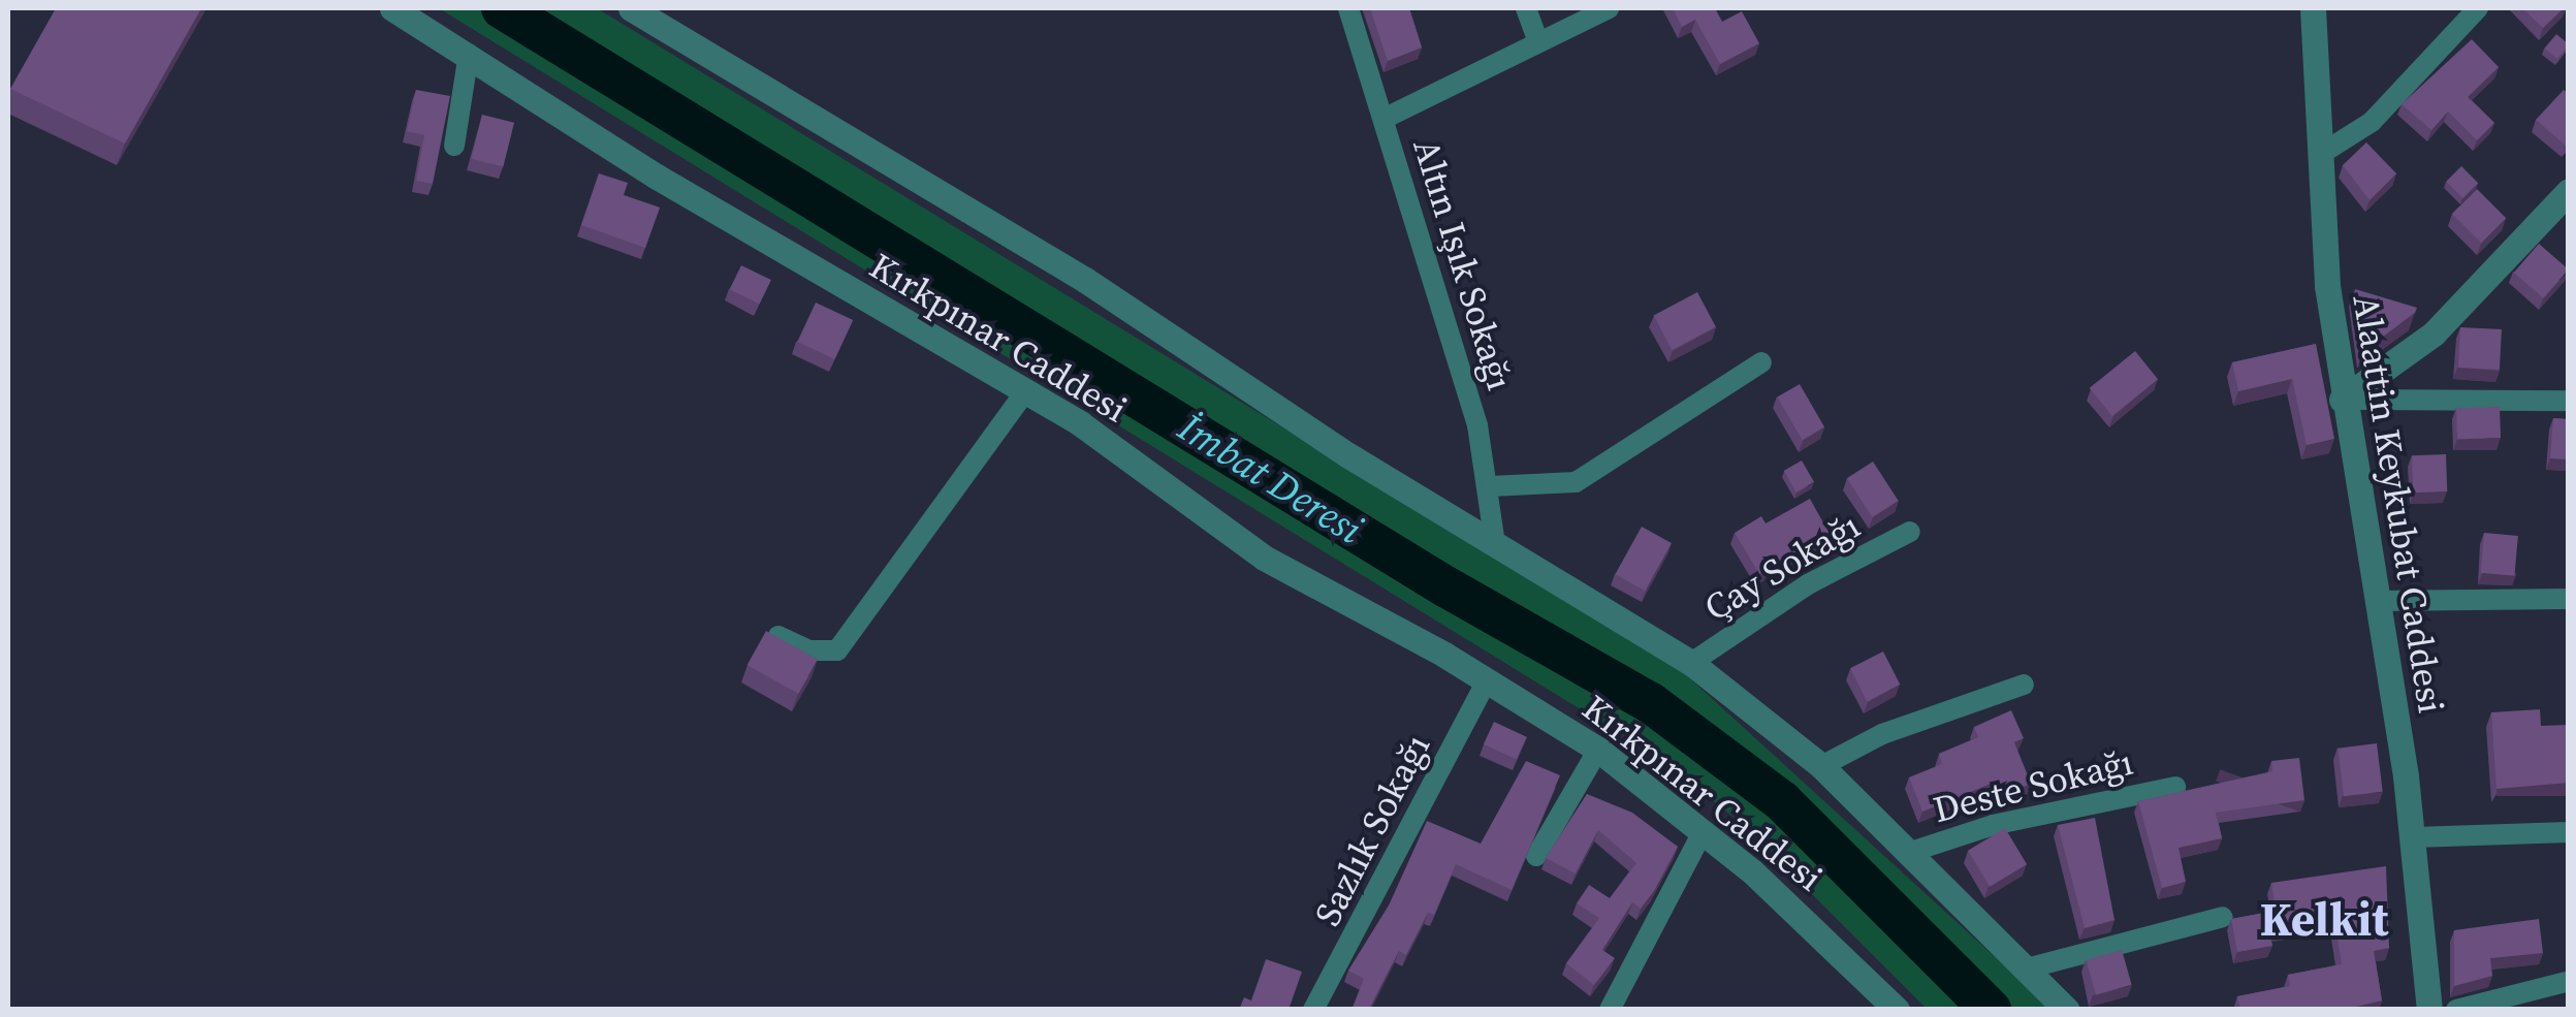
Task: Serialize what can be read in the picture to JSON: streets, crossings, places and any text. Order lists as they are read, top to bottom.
{
  "streets": {
    "street": [
      "Altın Işık Sokağı",
      "Kırkpınar Caddesi",
      "Alaattin Keykubat Caddesi",
      "Çay Sokağı",
      "Deste Sokağı",
      "Sazlık Sokağı"
    ]
  },
  "crossings": [
    ["Kırkpınar Caddesi", "Sazlık Sokağı"]
  ],
  "districts": ["Kelkit"],
  "water": ["İmbat Deresi"]
}
